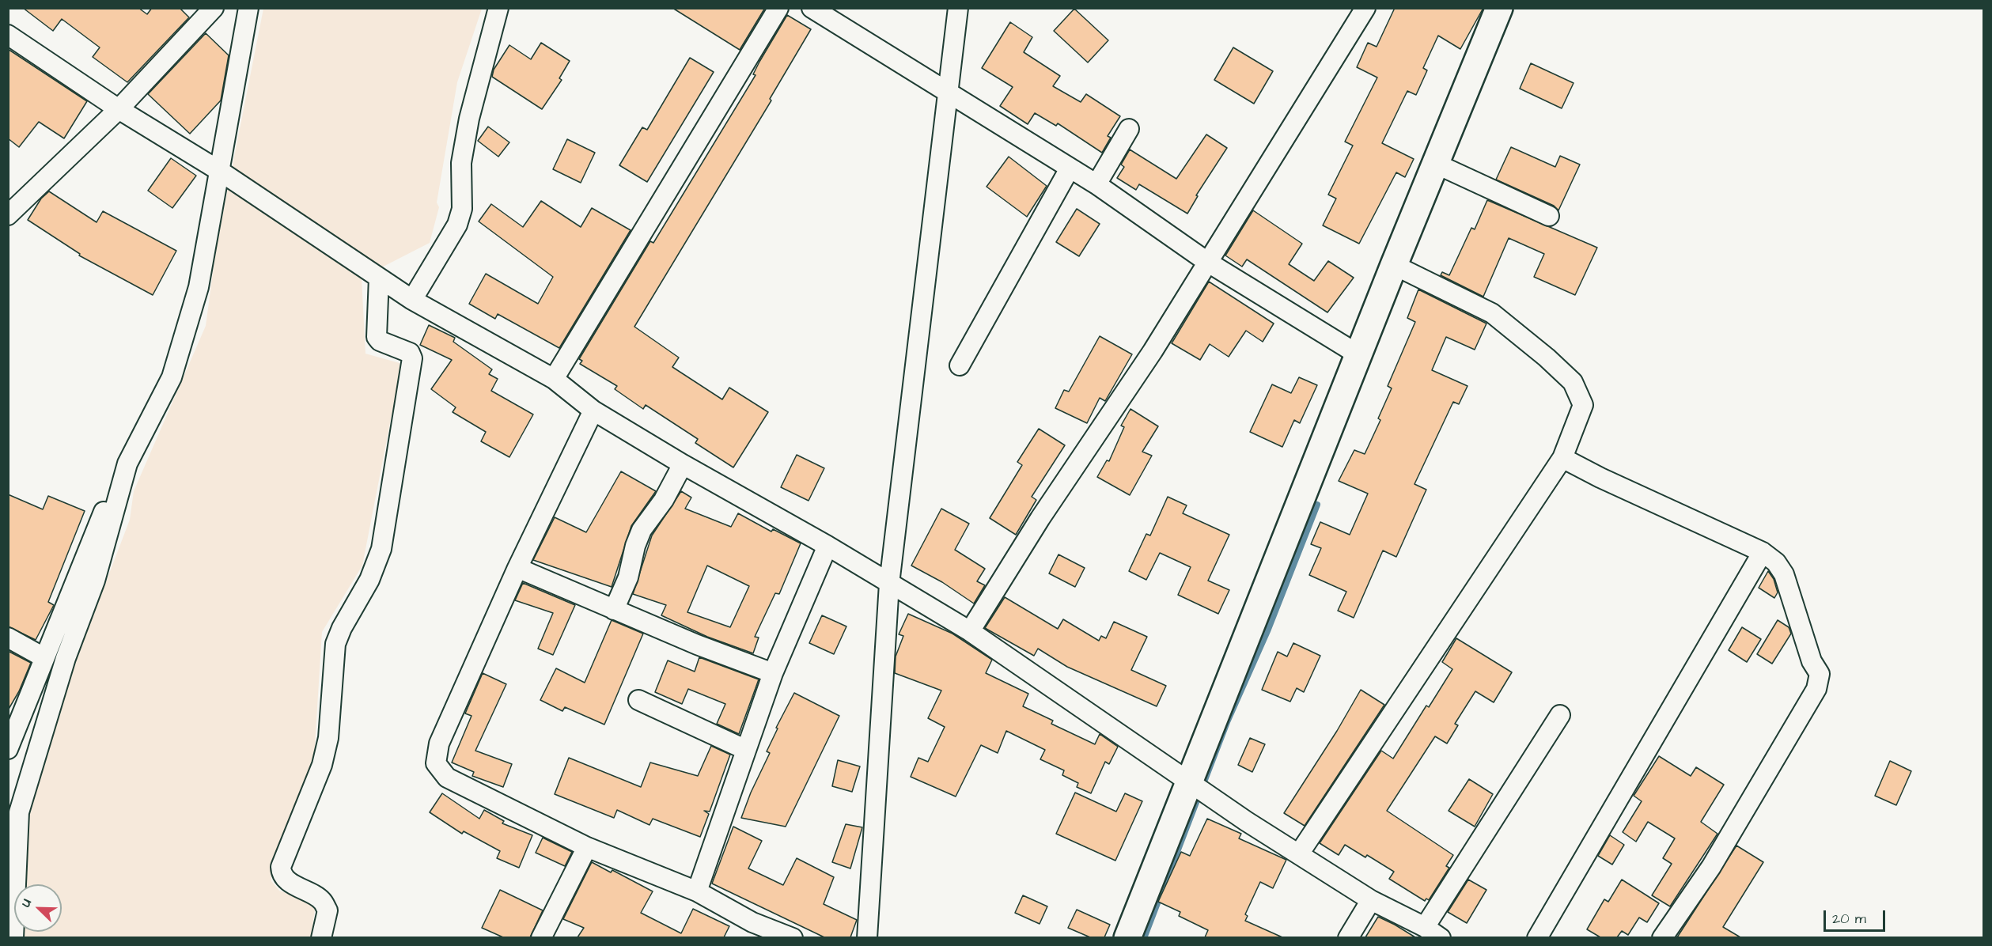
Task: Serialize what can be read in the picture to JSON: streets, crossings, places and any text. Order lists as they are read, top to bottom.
{
  "scale_bar": "20 m",
  "north": "top left"
}
